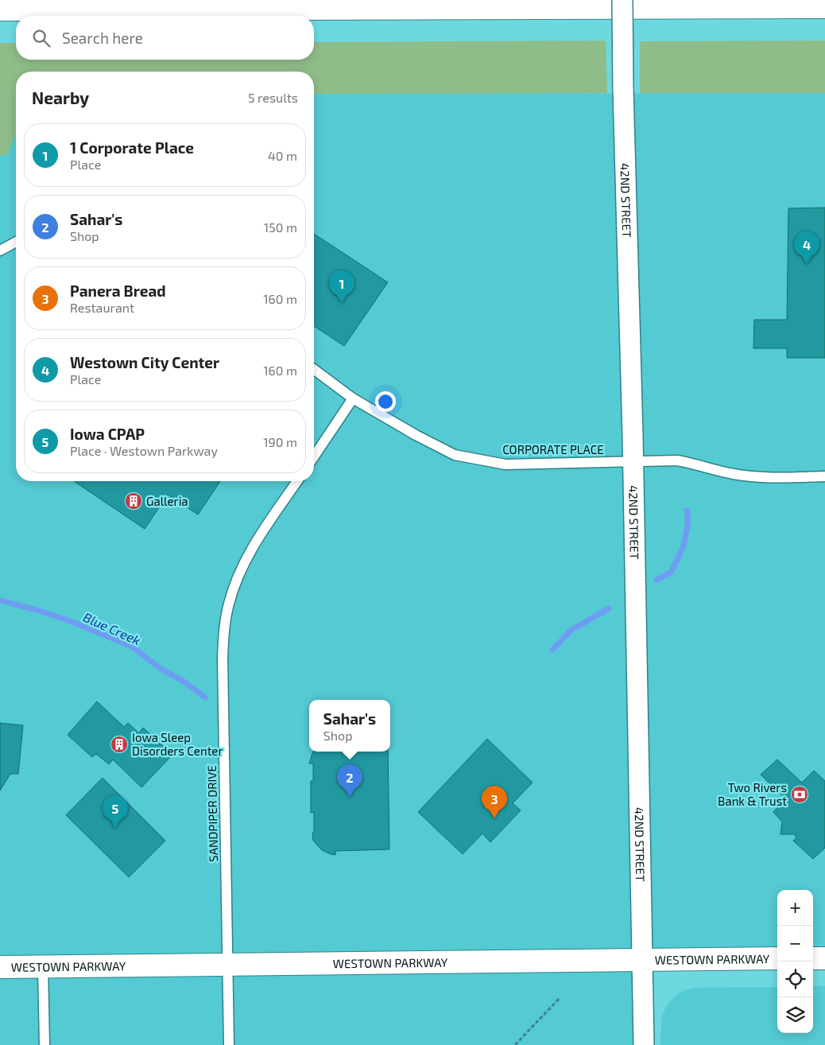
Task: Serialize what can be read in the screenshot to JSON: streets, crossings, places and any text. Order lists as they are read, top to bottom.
{
  "streets": {
    "main road": ["WESTOWN PARKWAY"],
    "street": ["42ND STREET"],
    "lane": ["CORPORATE PLACE", "SANDPIPER DRIVE"]
  },
  "crossings": [
    ["42ND STREET", "CORPORATE PLACE"],
    ["42ND STREET", "WESTOWN PARKWAY"],
    ["SANDPIPER DRIVE", "WESTOWN PARKWAY"]
  ],
  "water": ["Blue Creek"],
  "places": {
    "building": ["Galleria", "Iowa Sleep Disorders Center"],
    "bank": ["Two Rivers Bank & Trust"]
  },
  "page": {
    "search": "Search here",
    "heading": ["Nearby", "5 results"],
    "list": [
      {
        "mark": "1",
        "name": "1 Corporate Place",
        "note": "Place",
        "value": "40 m"
      },
      {
        "mark": "2",
        "name": "Sahar's",
        "note": "Shop",
        "value": "150 m"
      },
      {
        "mark": "3",
        "name": "Panera Bread",
        "note": "Restaurant",
        "value": "160 m"
      },
      {
        "mark": "4",
        "name": "Westown City Center",
        "note": "Place",
        "value": "160 m"
      },
      {
        "mark": "5",
        "name": "Iowa CPAP",
        "note": "Place · Westown Parkway",
        "value": "190 m"
      }
    ],
    "pins": [
      "4",
      "1",
      "2",
      "3",
      "5"
    ],
    "popup": ["Sahar's", "Shop"],
    "map_buttons": ["+", "−"]
  }
}
